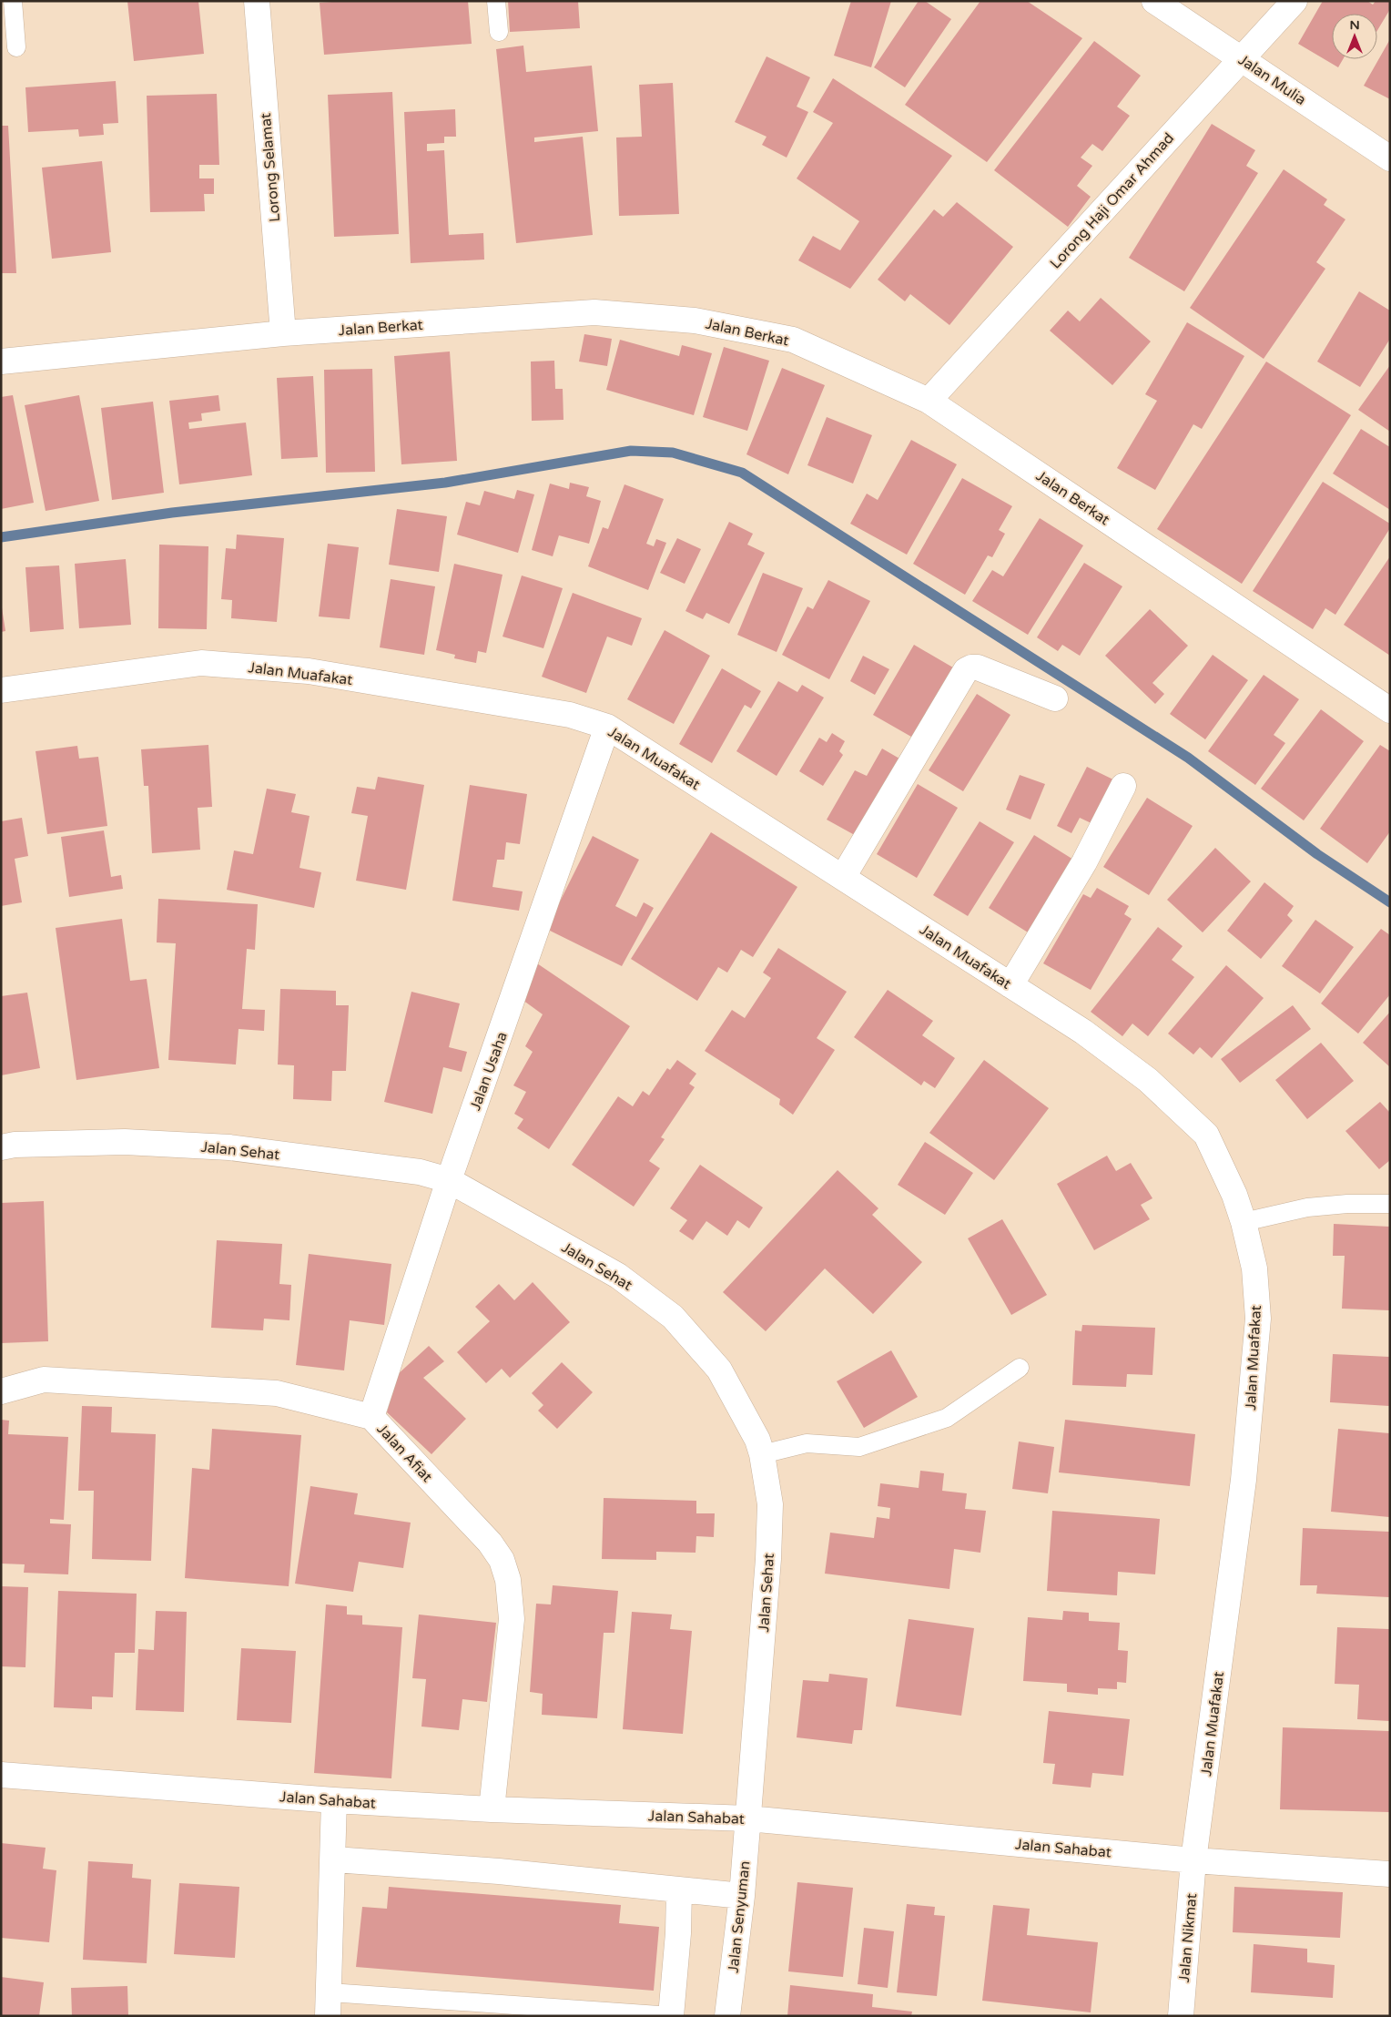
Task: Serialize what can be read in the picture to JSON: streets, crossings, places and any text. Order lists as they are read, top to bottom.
{
  "streets": {
    "street": [
      "Jalan Mulia",
      "Lorong Selamat",
      "Lorong Haji Omar Ahmad",
      "Jalan Berkat",
      "Jalan Muafakat",
      "Jalan Usaha",
      "Jalan Sehat",
      "Jalan Afiat",
      "Jalan Sahabat",
      "Jalan Senyuman",
      "Jalan Nikmat"
    ]
  },
  "crossings": [
    ["Jalan Mulia", "Lorong Haji Omar Ahmad"],
    ["Lorong Selamat", "Jalan Berkat"],
    ["Lorong Haji Omar Ahmad", "Jalan Berkat"],
    ["Jalan Muafakat", "Jalan Usaha"],
    ["Jalan Muafakat", "Jalan Sahabat"],
    ["Jalan Muafakat", "Jalan Nikmat"],
    ["Jalan Usaha", "Jalan Sehat"],
    ["Jalan Usaha", "Jalan Afiat"],
    ["Jalan Sehat", "Jalan Sahabat"],
    ["Jalan Sehat", "Jalan Senyuman"],
    ["Jalan Afiat", "Jalan Sahabat"],
    ["Jalan Sahabat", "Jalan Senyuman"],
    ["Jalan Sahabat", "Jalan Nikmat"]
  ],
  "north": "top"
}
